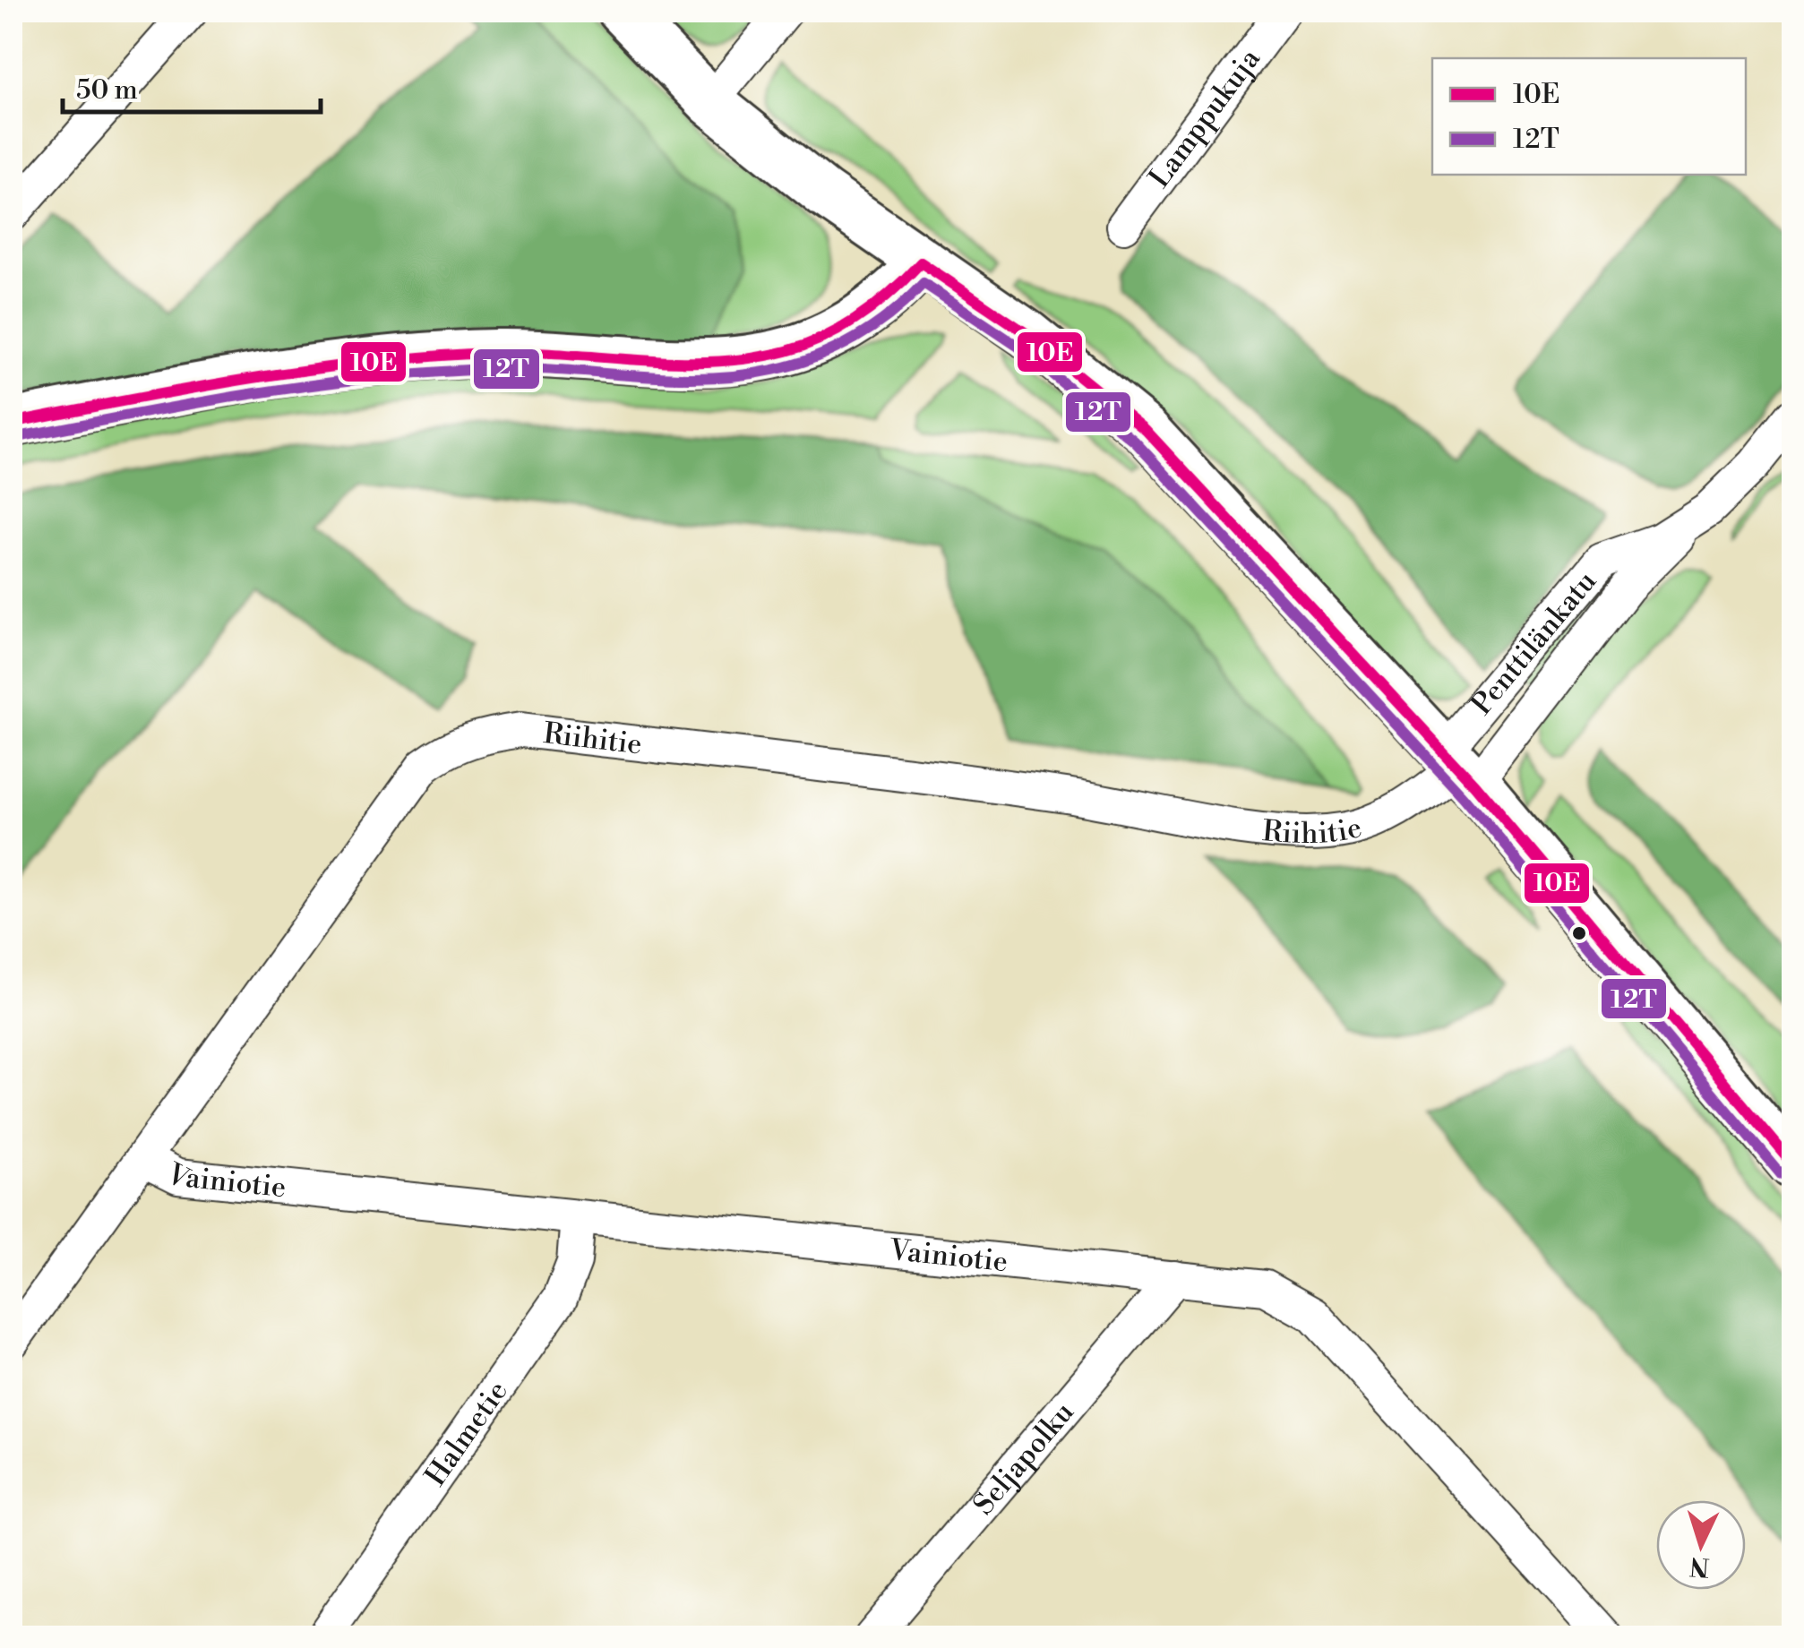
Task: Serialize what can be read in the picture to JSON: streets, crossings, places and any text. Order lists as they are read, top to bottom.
{
  "streets": {
    "street": [
      "Lamppukuja",
      "Penttilänkatu",
      "Riihitie",
      "Vainiotie",
      "Halmetie",
      "Seljapolku"
    ]
  },
  "crossings": [
    ["Penttilänkatu", "Riihitie"],
    ["Riihitie", "Vainiotie"],
    ["Vainiotie", "Halmetie"],
    ["Vainiotie", "Seljapolku"]
  ],
  "lines": ["transit line 10E", "transit line 12T"],
  "legend": ["10E", "12T"],
  "scale_bar": "50 m",
  "north": "bottom"
}
